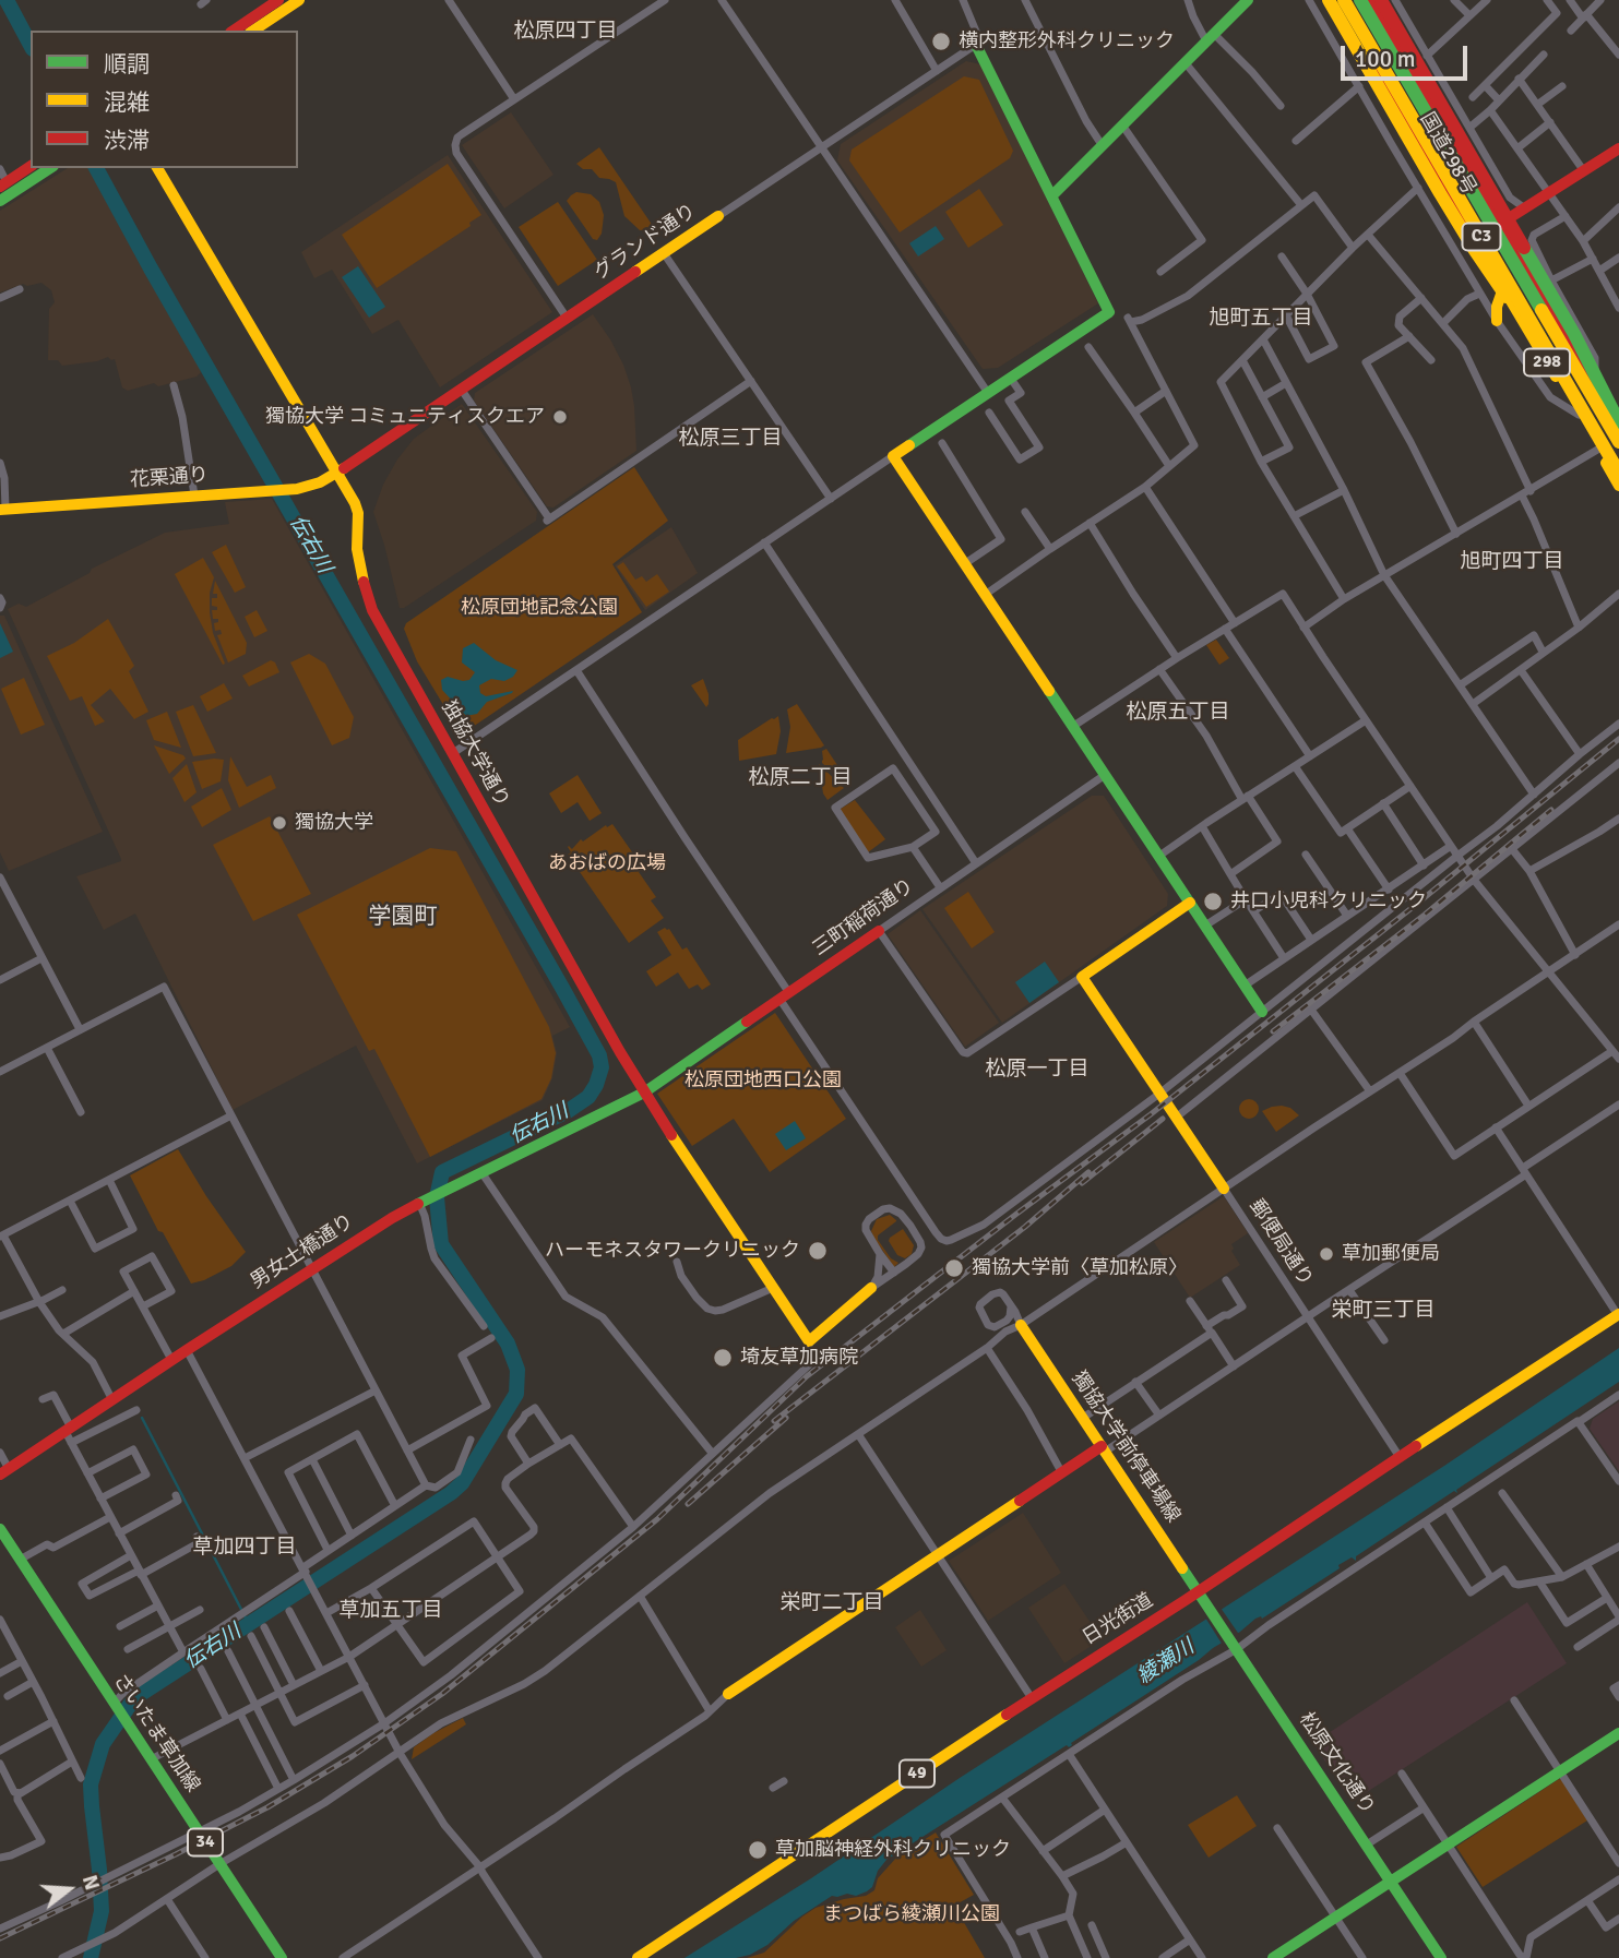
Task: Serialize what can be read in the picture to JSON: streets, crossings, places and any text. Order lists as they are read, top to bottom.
{
  "streets": {
    "main road": [
      "国道298号",
      "C3",
      "グランド通り",
      "298",
      "花栗通り",
      "独協大学通り",
      "三町稲荷通り",
      "男女土橋通り",
      "獨協大学前停車場線",
      "日光街道",
      "さいたま草加線",
      "松原文化通り",
      "49",
      "34"
    ],
    "street": ["郵便局通り"]
  },
  "crossings": [
    ["グランド通り", "花栗通り"],
    ["グランド通り", "独協大学通り"],
    ["花栗通り", "独協大学通り"],
    ["独協大学通り", "三町稲荷通り"],
    ["独協大学通り", "男女土橋通り"],
    ["三町稲荷通り", "男女土橋通り"],
    ["郵便局通り", "日光街道"],
    ["獨協大学前停車場線", "日光街道"],
    ["獨協大学前停車場線", "松原文化通り"],
    ["日光街道", "松原文化通り"]
  ],
  "districts": [
    "松原四丁目",
    "旭町五丁目",
    "松原三丁目",
    "旭町四丁目",
    "松原五丁目",
    "松原二丁目",
    "学園町",
    "松原一丁目",
    "栄町三丁目",
    "草加四丁目",
    "栄町二丁目",
    "草加五丁目"
  ],
  "water": ["伝右川", "綾瀬川"],
  "parks": [
    "松原団地記念公園",
    "あおばの広場",
    "松原団地西口公園",
    "まつばら綾瀬川公園"
  ],
  "places": [
    "横内整形外科クリニック",
    "獨協大学 コミュニティスクエア",
    "獨協大学",
    "井口小児科クリニック",
    "ハーモネスタワークリニック",
    "草加郵便局",
    "獨協大学前〈草加松原〉",
    "埼友草加病院",
    "草加脳神経外科クリニック"
  ],
  "legend": ["順調", "混雑", "渋滞"],
  "scale_bar": "100 m",
  "north": "right"
}
